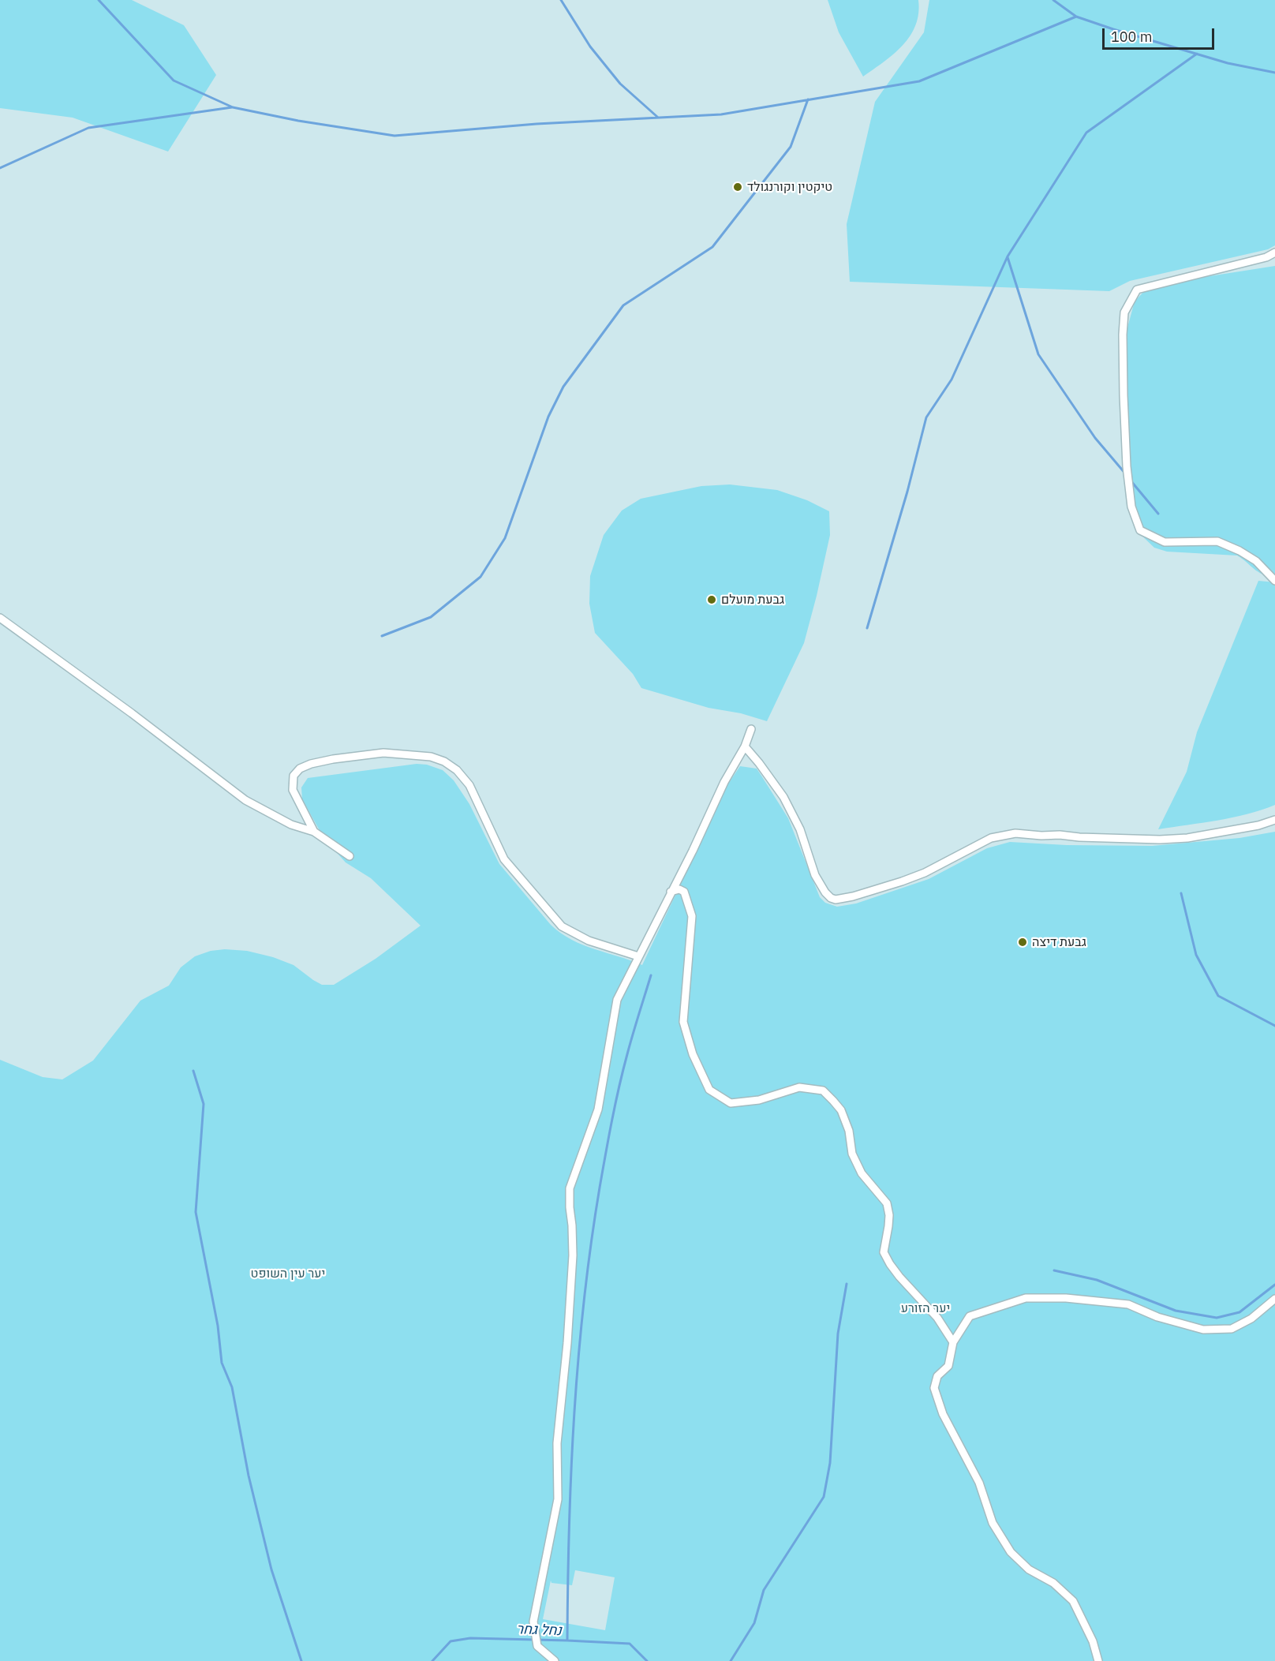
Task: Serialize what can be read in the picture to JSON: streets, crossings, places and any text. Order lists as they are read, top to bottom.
{
  "water": ["נחל גחר"],
  "parks": ["יער עין השופט", "יער הזורע"],
  "places": ["טיקטין וקורנגולד", "גבעת מועלם", "גבעת דיצה"],
  "scale_bar": "100 m"
}
